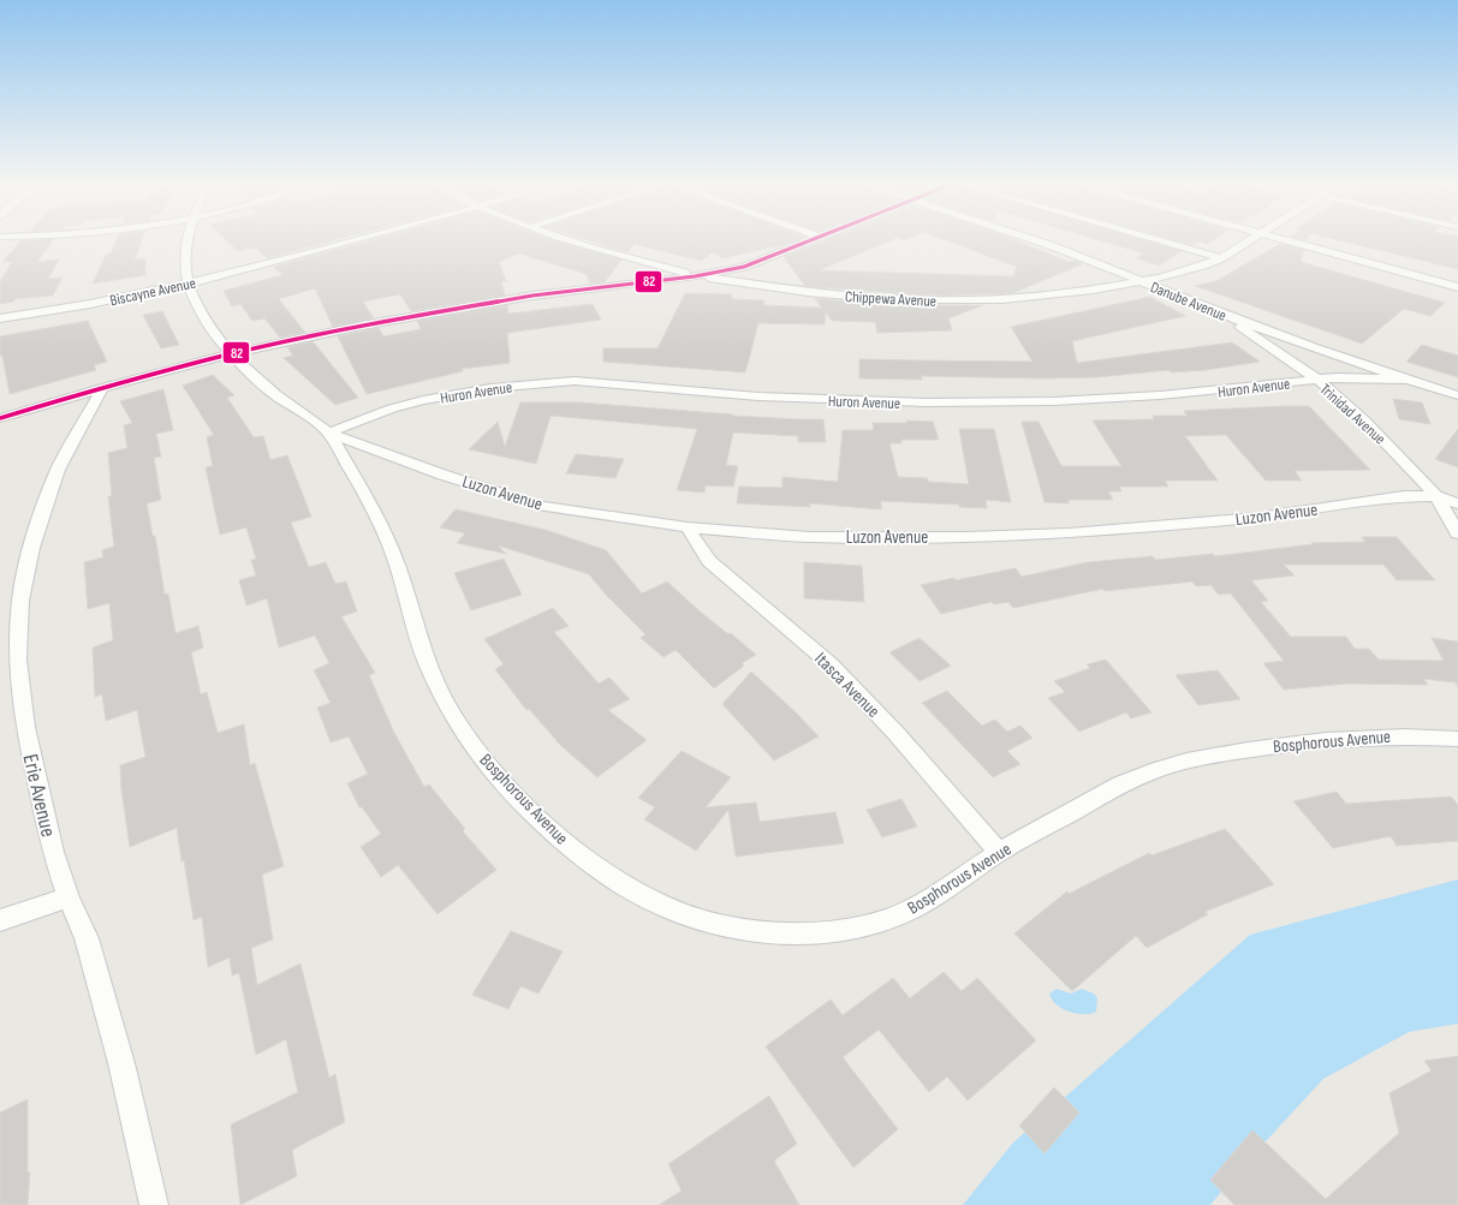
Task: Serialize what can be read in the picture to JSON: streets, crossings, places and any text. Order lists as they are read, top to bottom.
{
  "streets": {
    "street": [
      "Biscayne Avenue",
      "Chippewa Avenue",
      "Danube Avenue",
      "Huron Avenue",
      "Trinidad Avenue",
      "Luzon Avenue",
      "Itasca Avenue",
      "Bosphorous Avenue",
      "Erie Avenue"
    ]
  },
  "crossings": [
    ["Biscayne Avenue", "Bosphorous Avenue"],
    ["Chippewa Avenue", "Danube Avenue"],
    ["Danube Avenue", "Huron Avenue"],
    ["Danube Avenue", "Trinidad Avenue"],
    ["Huron Avenue", "Trinidad Avenue"],
    ["Huron Avenue", "Luzon Avenue"],
    ["Huron Avenue", "Bosphorous Avenue"],
    ["Trinidad Avenue", "Luzon Avenue"],
    ["Luzon Avenue", "Itasca Avenue"],
    ["Luzon Avenue", "Bosphorous Avenue"],
    ["Itasca Avenue", "Bosphorous Avenue"]
  ],
  "lines": ["transit line 82"]
}
